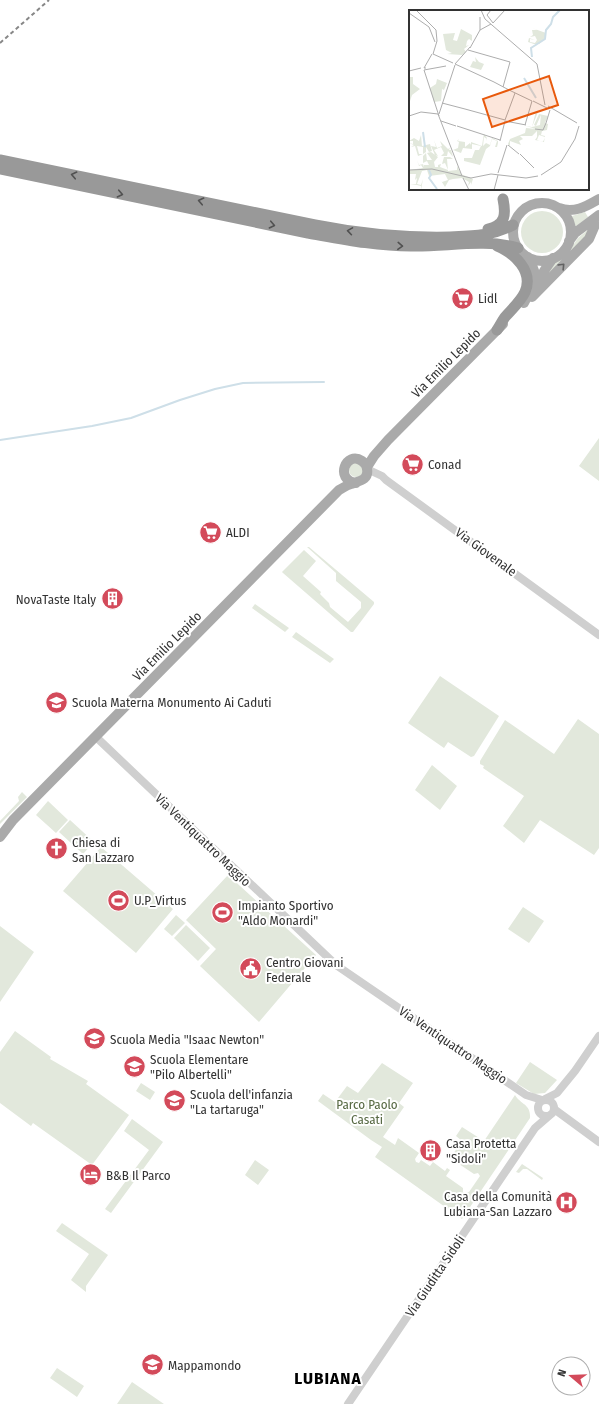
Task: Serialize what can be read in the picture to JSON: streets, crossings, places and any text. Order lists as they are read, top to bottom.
{
  "streets": {
    "main road": ["Via Emilio Lepido"],
    "street": ["Via Giovenale", "Via Ventiquattro Maggio", "Via Giuditta Sidoli"]
  },
  "crossings": [
    ["Via Emilio Lepido", "Via Giovenale"],
    ["Via Emilio Lepido", "Via Ventiquattro Maggio"],
    ["Via Ventiquattro Maggio", "Via Giuditta Sidoli"]
  ],
  "districts": ["LUBIANA"],
  "parks": ["Parco Paolo Casati"],
  "places": {
    "supermarket": ["Lidl", "Conad", "ALDI"],
    "building": ["NovaTaste Italy", "Casa Protetta \"Sidoli\""],
    "school or university": [
      "Scuola Materna Monumento Ai Caduti",
      "Scuola Media \"Isaac Newton\"",
      "Scuola Elementare \"Pilo Albertelli\"",
      "Scuola dell'infanzia \"La tartaruga\"",
      "Mappamondo"
    ],
    "church": ["Chiesa di San Lazzaro"],
    "sports": ["U.P_Virtus", "Impianto Sportivo \"Aldo Monardi\""],
    "public building": ["Centro Giovani Federale"],
    "hotel": ["B&B Il Parco"],
    "hospital": ["Casa della Comunità Lubiana-San Lazzaro"]
  },
  "north": "left"
}
